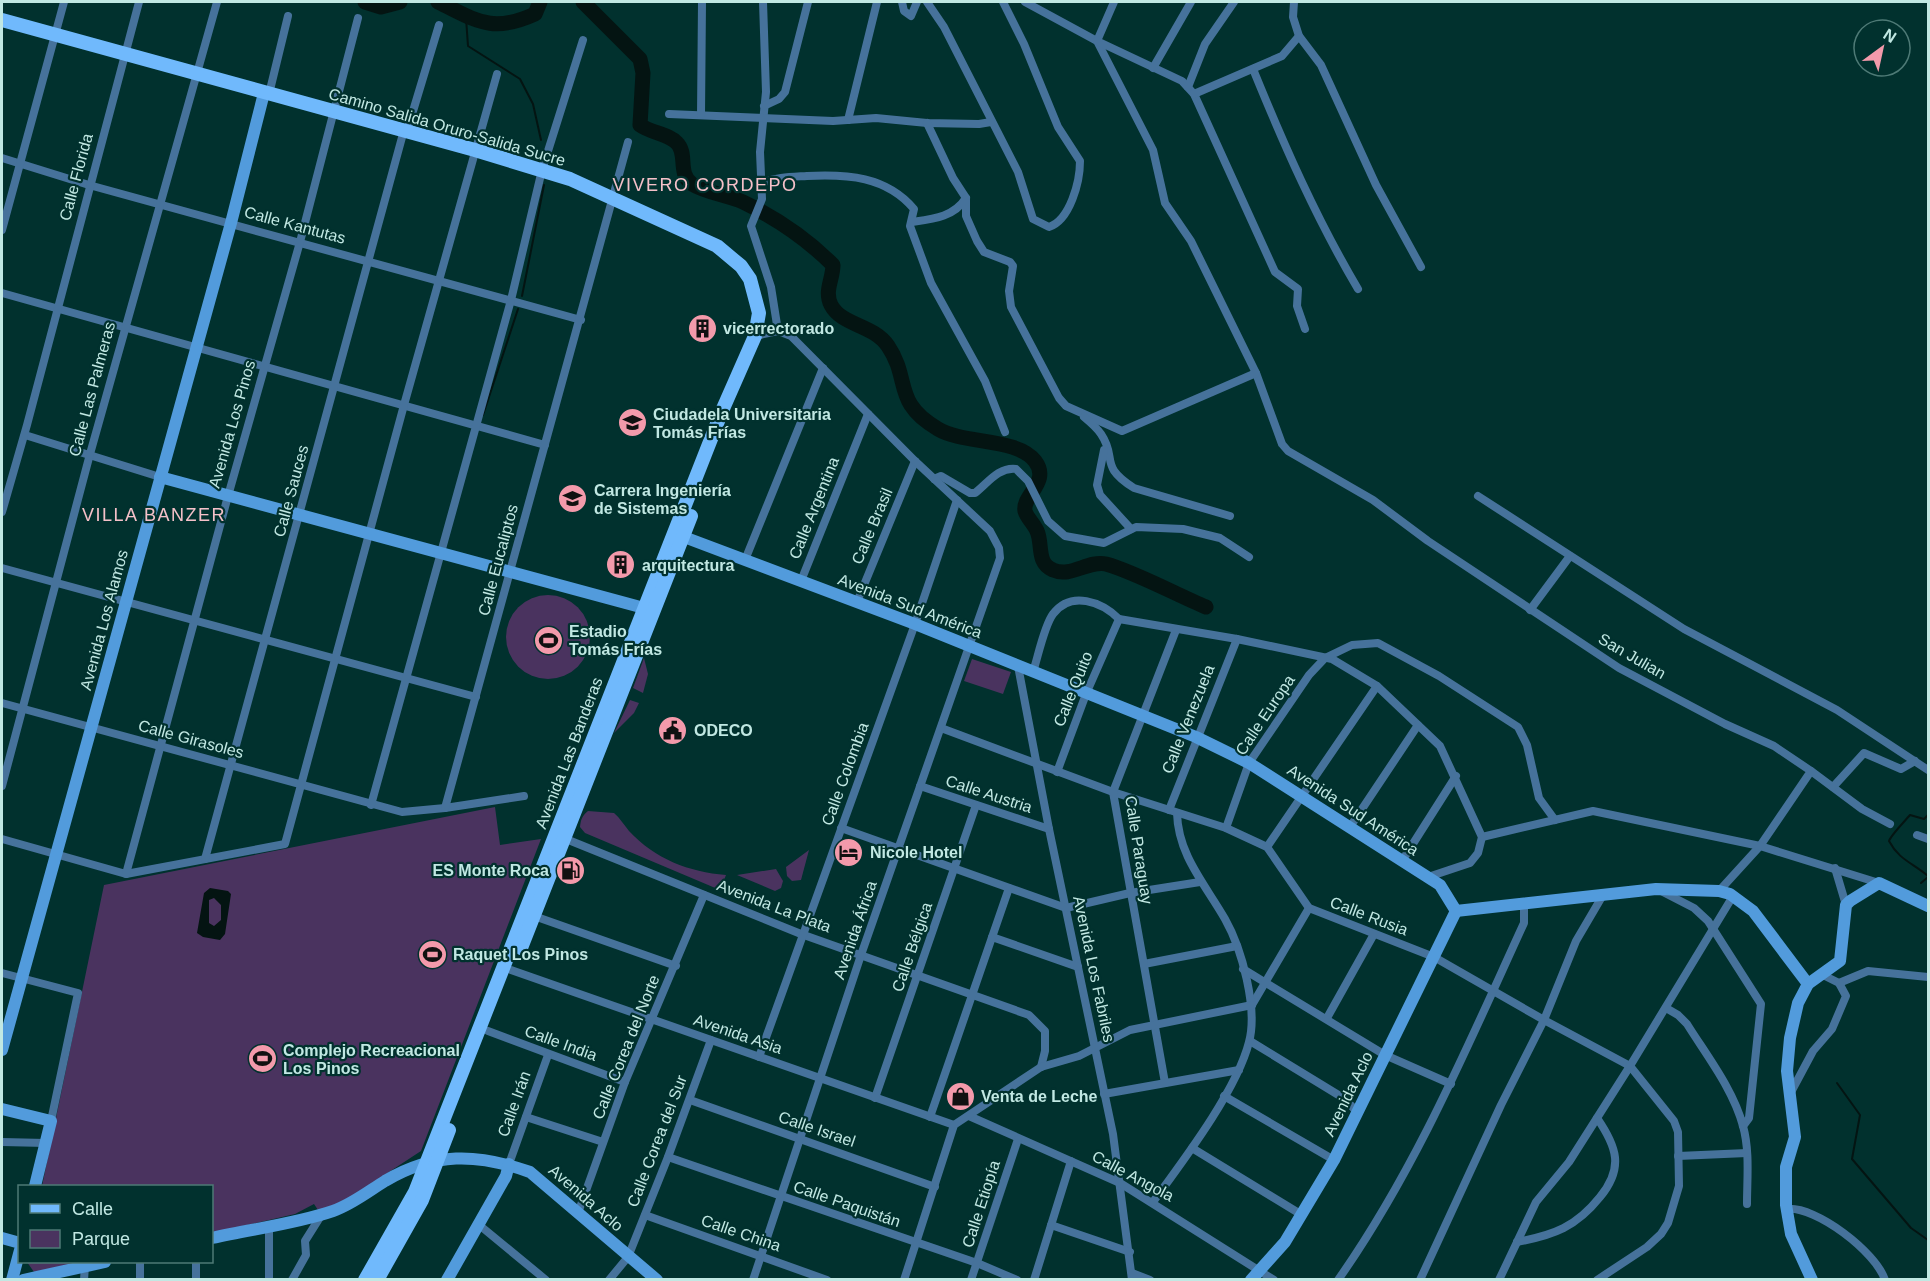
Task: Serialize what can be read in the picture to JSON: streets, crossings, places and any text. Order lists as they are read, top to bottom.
{
  "streets": {
    "main road": ["Camino Salida Oruro-Salida Sucre", "Avenida Las Banderas"],
    "street": [
      "Calle Florida",
      "Calle Kantutas",
      "Calle Las Palmeras",
      "Avenida Los Pinos",
      "Calle Sauces",
      "Calle Argentina",
      "Calle Brasil",
      "Calle Eucaliptos",
      "Avenida Sud América",
      "Avenida Los Alamos",
      "San Julian",
      "Calle Quito",
      "Calle Europa",
      "Calle Venezuela",
      "Calle Girasoles",
      "Calle Colombia",
      "Calle Austria",
      "Calle Paraguay",
      "Avenida La Plata",
      "Calle Rusia",
      "Avenida África",
      "Calle Bélgica",
      "Avenida Los Fabriles",
      "Avenida Asia",
      "Calle India",
      "Calle Corea del Norte",
      "Avenida Aclo",
      "Calle Irán",
      "Calle Israel",
      "Calle Corea del Sur",
      "Calle Angola",
      "Calle Paquistán",
      "Calle Etiopía",
      "Calle China"
    ]
  },
  "crossings": [
    ["Camino Salida Oruro-Salida Sucre", "Calle Florida"],
    ["Camino Salida Oruro-Salida Sucre", "Calle Las Palmeras"],
    ["Camino Salida Oruro-Salida Sucre", "Avenida Los Pinos"],
    ["Camino Salida Oruro-Salida Sucre", "Calle Sauces"],
    ["Camino Salida Oruro-Salida Sucre", "Calle Eucaliptos"],
    ["Camino Salida Oruro-Salida Sucre", "Avenida Los Alamos"],
    ["Camino Salida Oruro-Salida Sucre", "Avenida Las Banderas"],
    ["Calle Florida", "Calle Kantutas"],
    ["Calle Kantutas", "Calle Las Palmeras"],
    ["Calle Kantutas", "Avenida Los Pinos"],
    ["Calle Kantutas", "Calle Sauces"],
    ["Calle Kantutas", "Calle Eucaliptos"],
    ["Calle Kantutas", "Avenida Los Alamos"],
    ["Calle Las Palmeras", "Calle Girasoles"],
    ["Avenida Los Pinos", "Calle Girasoles"],
    ["Calle Sauces", "Calle Girasoles"],
    ["Calle Argentina", "Avenida Sud América"],
    ["Calle Brasil", "Avenida Sud América"],
    ["Calle Eucaliptos", "Calle Girasoles"],
    ["Avenida Sud América", "Calle Quito"],
    ["Avenida Sud América", "Calle Europa"],
    ["Avenida Sud América", "Calle Venezuela"],
    ["Avenida Sud América", "Avenida Las Banderas"],
    ["Avenida Sud América", "Calle Colombia"],
    ["Avenida Sud América", "Calle Paraguay"],
    ["Avenida Sud América", "Avenida África"],
    ["Avenida Sud América", "Avenida Los Fabriles"],
    ["Avenida Sud América", "Avenida Aclo"],
    ["Avenida Los Alamos", "Calle Girasoles"],
    ["Calle Quito", "Calle Rusia"],
    ["Calle Europa", "Calle Rusia"],
    ["Calle Venezuela", "Calle Rusia"],
    ["Avenida Las Banderas", "Avenida La Plata"],
    ["Avenida Las Banderas", "Avenida Asia"],
    ["Avenida Las Banderas", "Calle India"],
    ["Avenida Las Banderas", "Avenida Aclo"],
    ["Calle Colombia", "Avenida La Plata"],
    ["Calle Colombia", "Avenida África"],
    ["Calle Colombia", "Avenida Asia"],
    ["Calle Austria", "Avenida África"],
    ["Calle Austria", "Calle Bélgica"],
    ["Calle Austria", "Avenida Los Fabriles"],
    ["Calle Paraguay", "Calle Rusia"],
    ["Avenida La Plata", "Avenida África"],
    ["Avenida La Plata", "Calle Bélgica"],
    ["Avenida La Plata", "Calle Corea del Norte"],
    ["Calle Rusia", "Avenida África"],
    ["Calle Rusia", "Avenida Los Fabriles"],
    ["Calle Rusia", "Avenida Aclo"],
    ["Avenida África", "Avenida Asia"],
    ["Avenida África", "Calle Israel"],
    ["Avenida África", "Calle Paquistán"],
    ["Avenida África", "Calle China"],
    ["Calle Bélgica", "Avenida Asia"],
    ["Avenida Los Fabriles", "Calle Angola"],
    ["Avenida Asia", "Calle Corea del Norte"],
    ["Avenida Asia", "Calle Corea del Sur"],
    ["Calle India", "Calle Corea del Norte"],
    ["Calle India", "Calle Irán"],
    ["Calle Corea del Norte", "Avenida Aclo"],
    ["Avenida Aclo", "Calle Irán"],
    ["Avenida Aclo", "Calle Corea del Sur"],
    ["Avenida Aclo", "Calle Angola"],
    ["Calle Israel", "Calle Corea del Sur"],
    ["Calle Corea del Sur", "Calle Paquistán"],
    ["Calle Corea del Sur", "Calle China"],
    ["Calle Angola", "Calle Etiopía"],
    ["Calle Paquistán", "Calle Etiopía"]
  ],
  "districts": ["VIVERO CORDEPO", "VILLA BANZER"],
  "places": {
    "building": ["vicerrectorado", "arquitectura"],
    "school or university": ["Ciudadela Universitaria Tomás Frías", "Carrera Ingeniería de Sistemas"],
    "sports": ["Estadio Tomás Frías", "Raquet Los Pinos", "Complejo Recreacional Los Pinos"],
    "public building": ["ODECO"],
    "hotel": ["Nicole Hotel"],
    "fuel station": ["ES Monte Roca"],
    "shop": ["Venta de Leche"]
  },
  "legend": ["Calle", "Parque"],
  "north": "top right"
}
